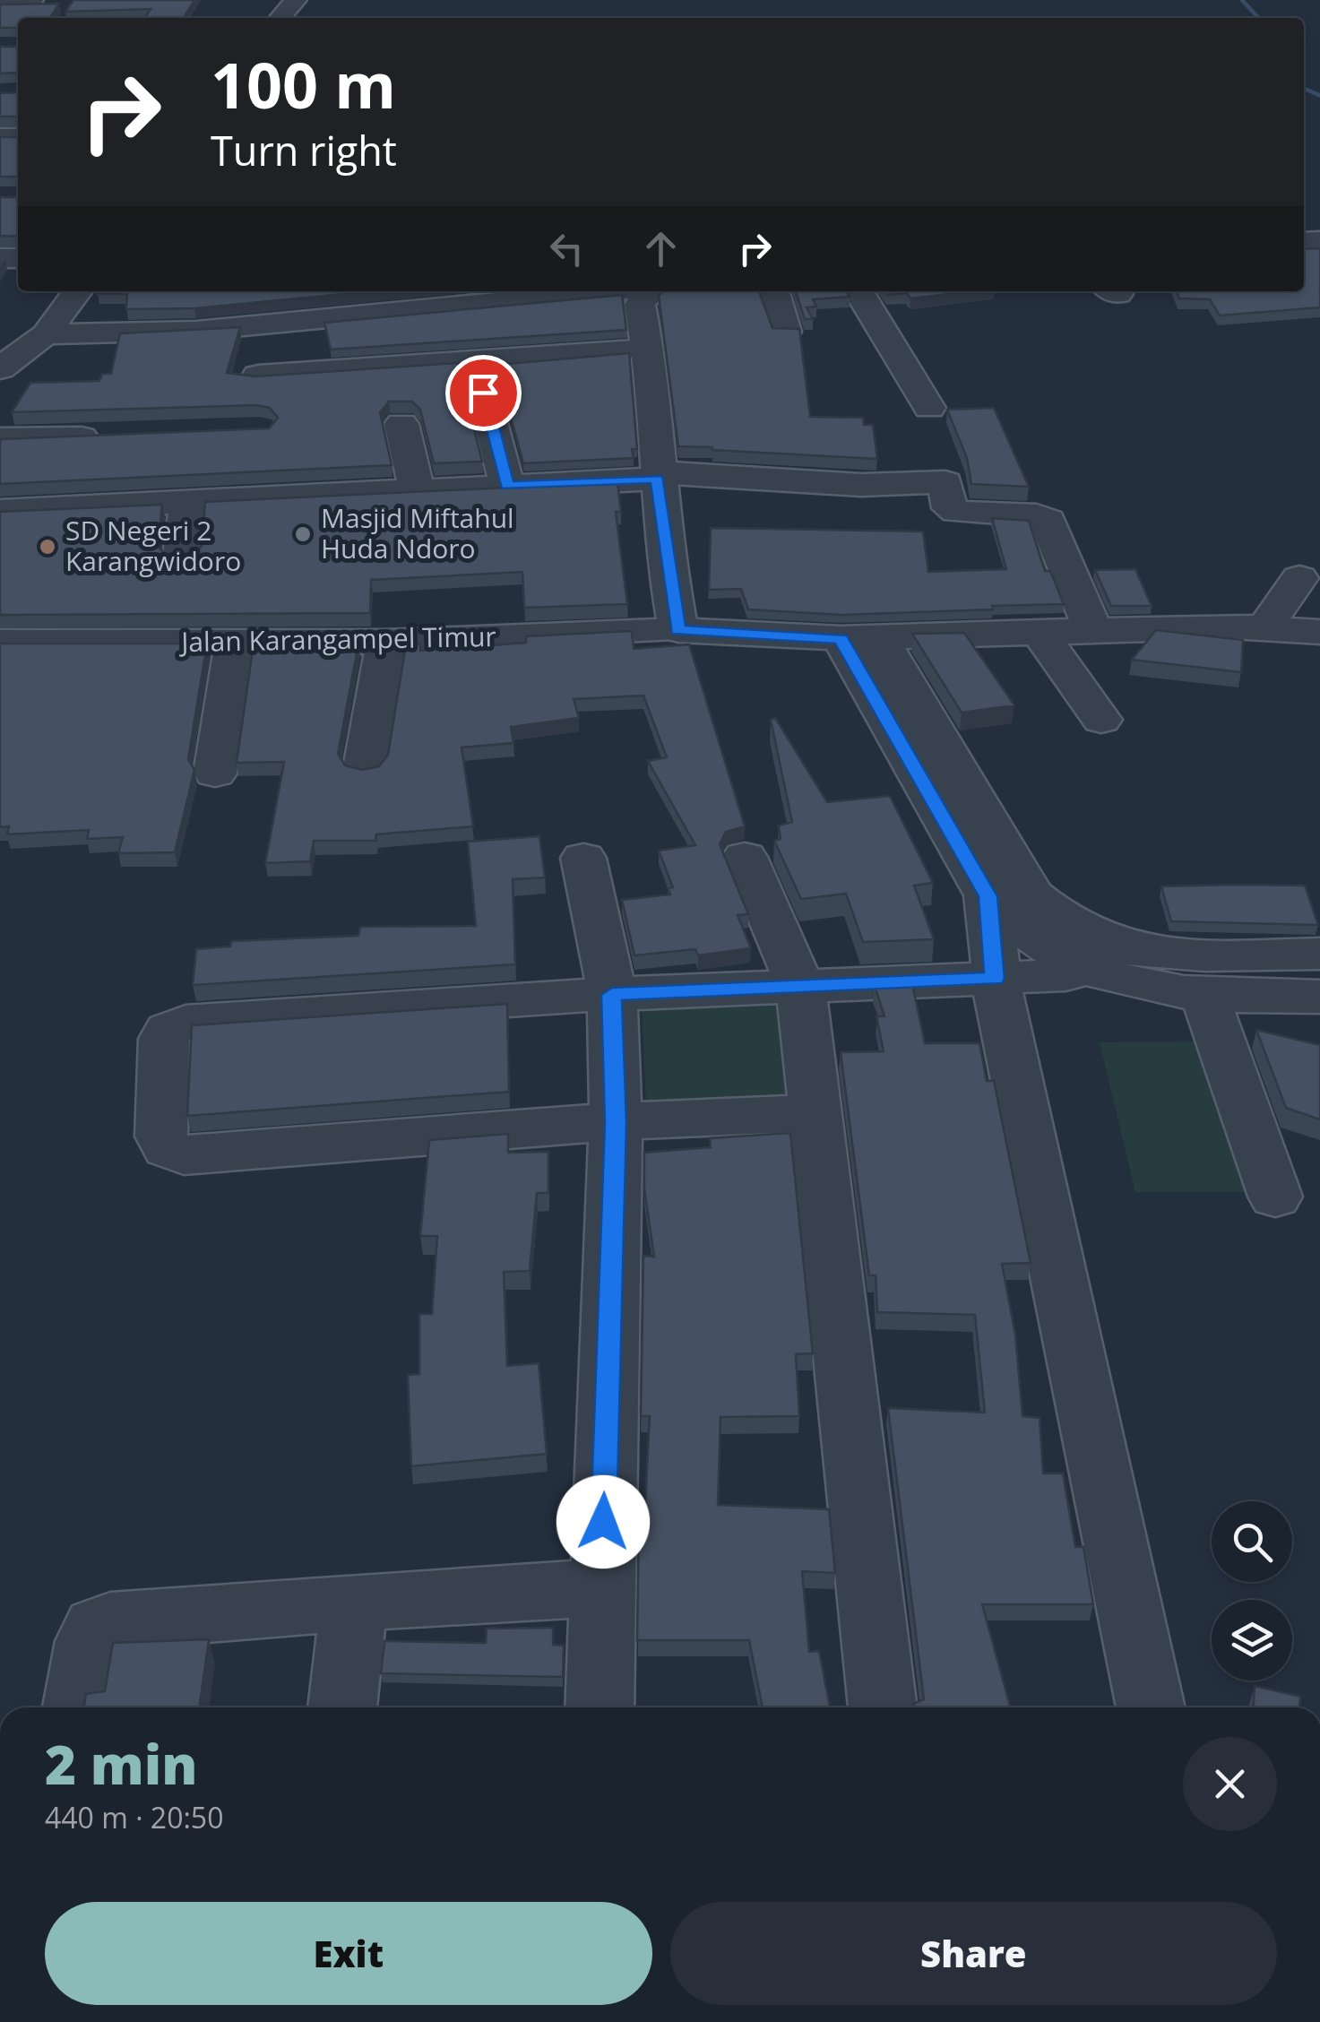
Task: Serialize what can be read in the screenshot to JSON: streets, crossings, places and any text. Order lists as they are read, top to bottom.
{
  "streets": {
    "street": ["Jalan Karangampel Timur"]
  },
  "places": ["Masjid Miftahul Huda Ndoro", "SD Negeri 2 Karangwidoro"],
  "page": {
    "turn": ["100 m", "Turn right"],
    "heading": ["2 min", "440 m · 20:50"],
    "buttons": ["Exit", "Share"]
  }
}
